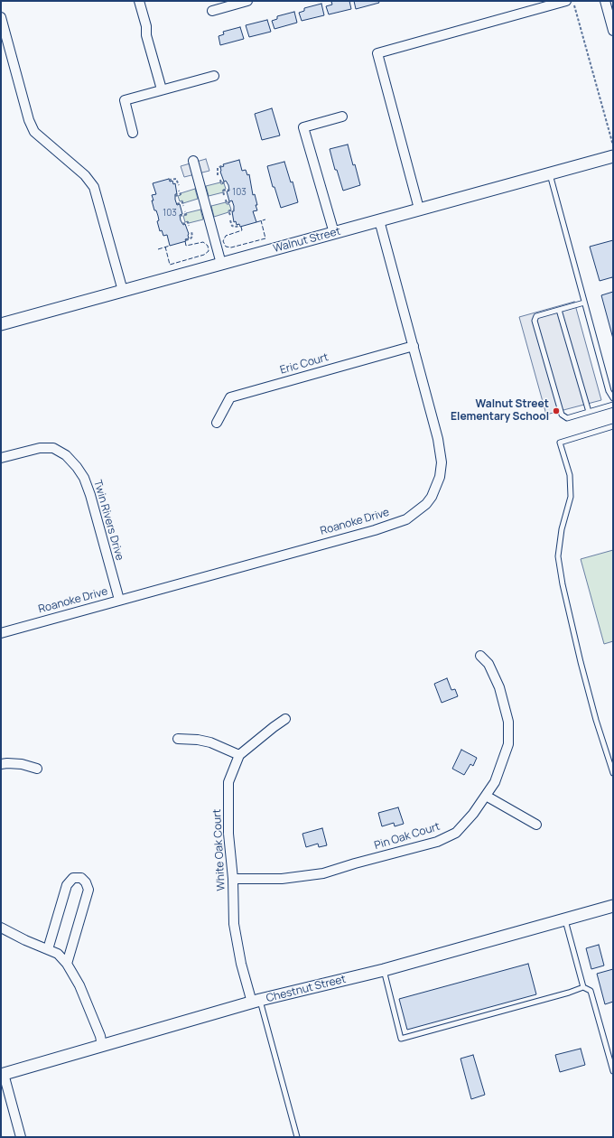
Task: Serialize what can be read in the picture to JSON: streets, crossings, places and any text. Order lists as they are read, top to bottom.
{
  "streets": {
    "street": [
      "Walnut Street",
      "Eric Court",
      "Twin Rivers Drive",
      "Roanoke Drive",
      "Pin Oak Court",
      "White Oak Court",
      "Chestnut Street"
    ]
  },
  "crossings": [
    ["Walnut Street", "Roanoke Drive"],
    ["Eric Court", "Roanoke Drive"],
    ["Twin Rivers Drive", "Roanoke Drive"],
    ["Pin Oak Court", "White Oak Court"],
    ["White Oak Court", "Chestnut Street"]
  ],
  "places": ["Walnut Street Elementary School"],
  "house_numbers": ["103", "103"]
}
